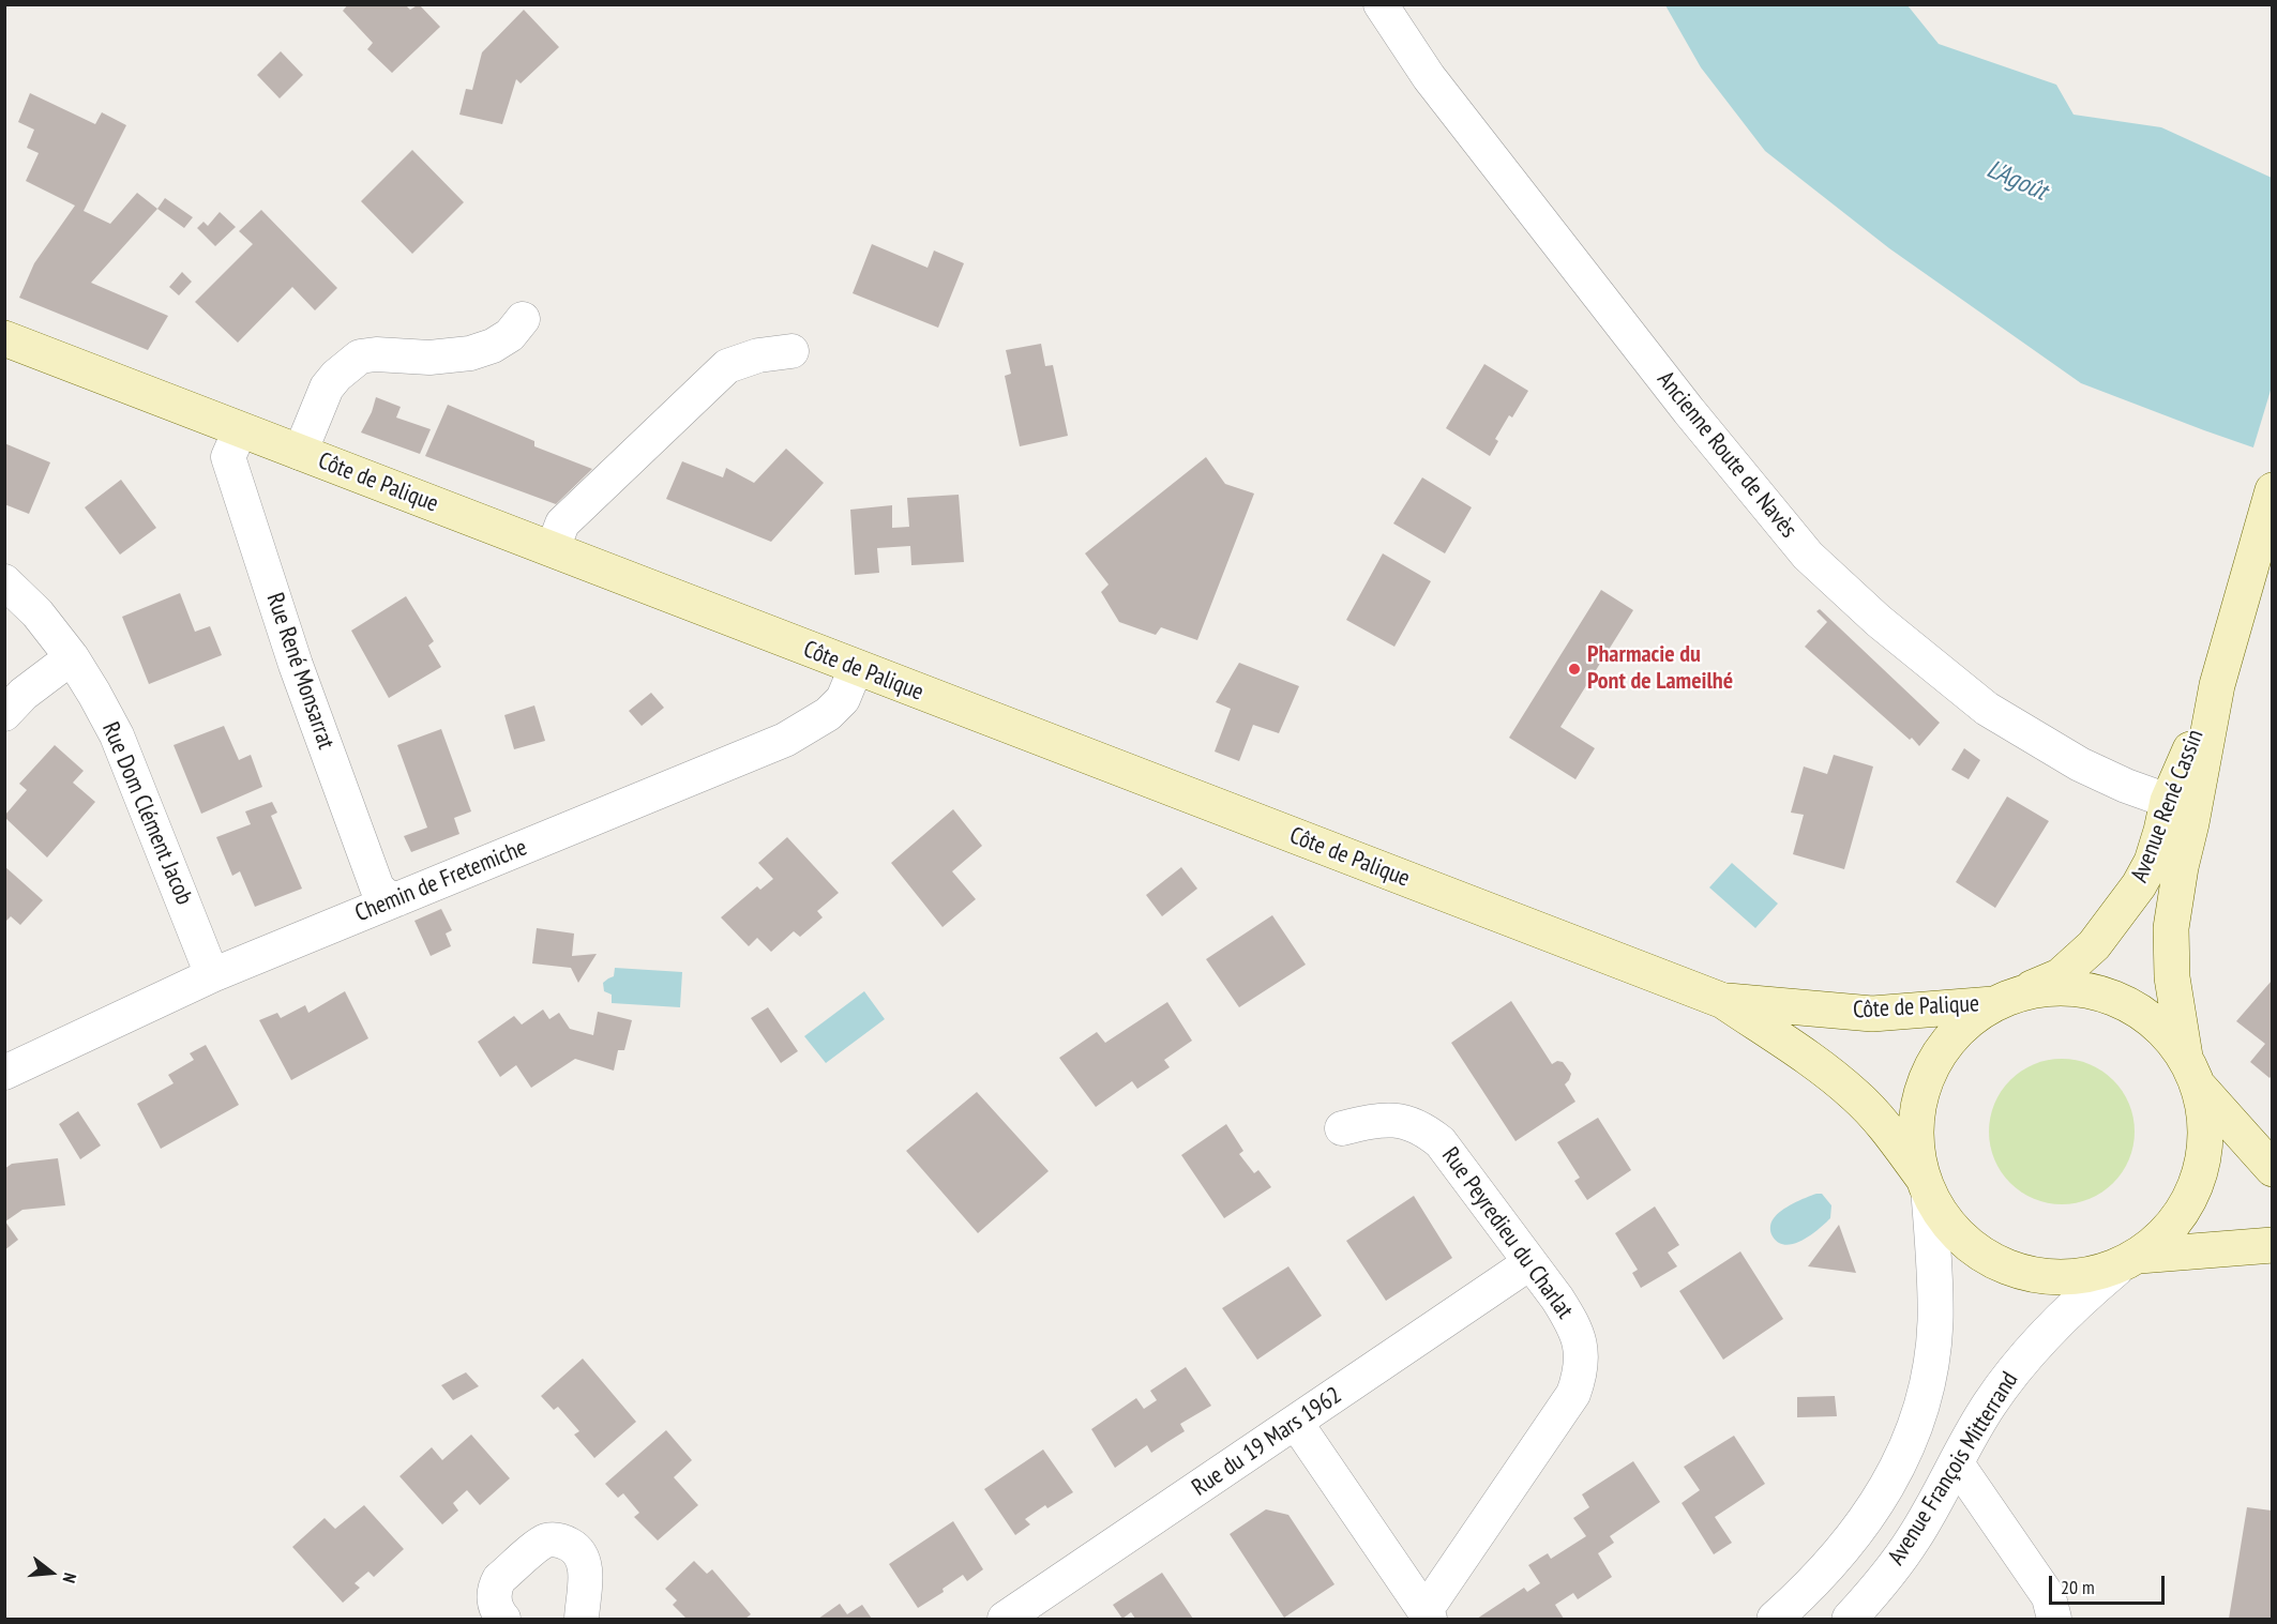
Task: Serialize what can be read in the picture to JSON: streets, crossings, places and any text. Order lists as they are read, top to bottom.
{
  "streets": {
    "main road": ["Côte de Palique", "Avenue René Cassin"],
    "street": [
      "Ancienne Route de Navès",
      "Rue René Monsarrat",
      "Rue Dom Clément Jacob",
      "Chemin de Fretemiche",
      "Rue Peyredieu du Charlat",
      "Rue du 19 Mars 1962",
      "Avenue François Mitterrand"
    ]
  },
  "crossings": [
    ["Ancienne Route de Navès", "Avenue René Cassin"],
    ["Côte de Palique", "Rue René Monsarrat"],
    ["Côte de Palique", "Avenue René Cassin"],
    ["Côte de Palique", "Chemin de Fretemiche"],
    ["Côte de Palique", "Avenue François Mitterrand"],
    ["Rue René Monsarrat", "Chemin de Fretemiche"],
    ["Avenue René Cassin", "Avenue François Mitterrand"],
    ["Rue Dom Clément Jacob", "Chemin de Fretemiche"],
    ["Rue Peyredieu du Charlat", "Rue du 19 Mars 1962"]
  ],
  "water": ["L'Agoût"],
  "places": ["Pharmacie du Pont de Lameilhé"],
  "scale_bar": "20 m",
  "north": "right"
}
